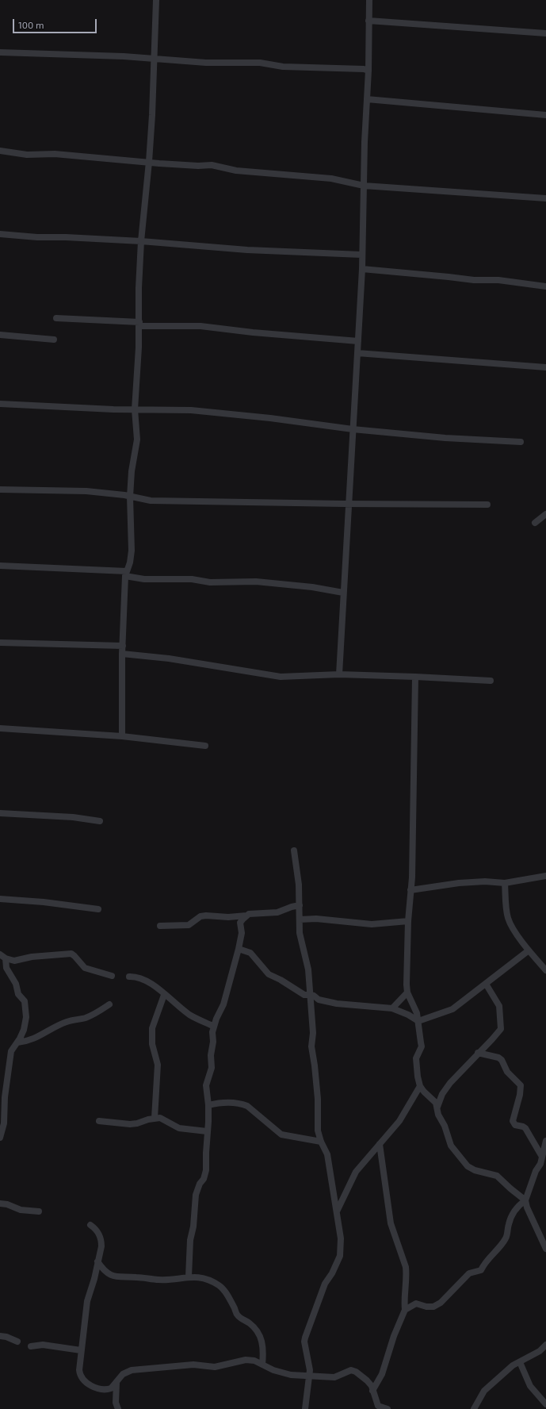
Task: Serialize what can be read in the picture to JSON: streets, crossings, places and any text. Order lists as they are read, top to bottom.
{
  "scale_bar": "100 m"
}
